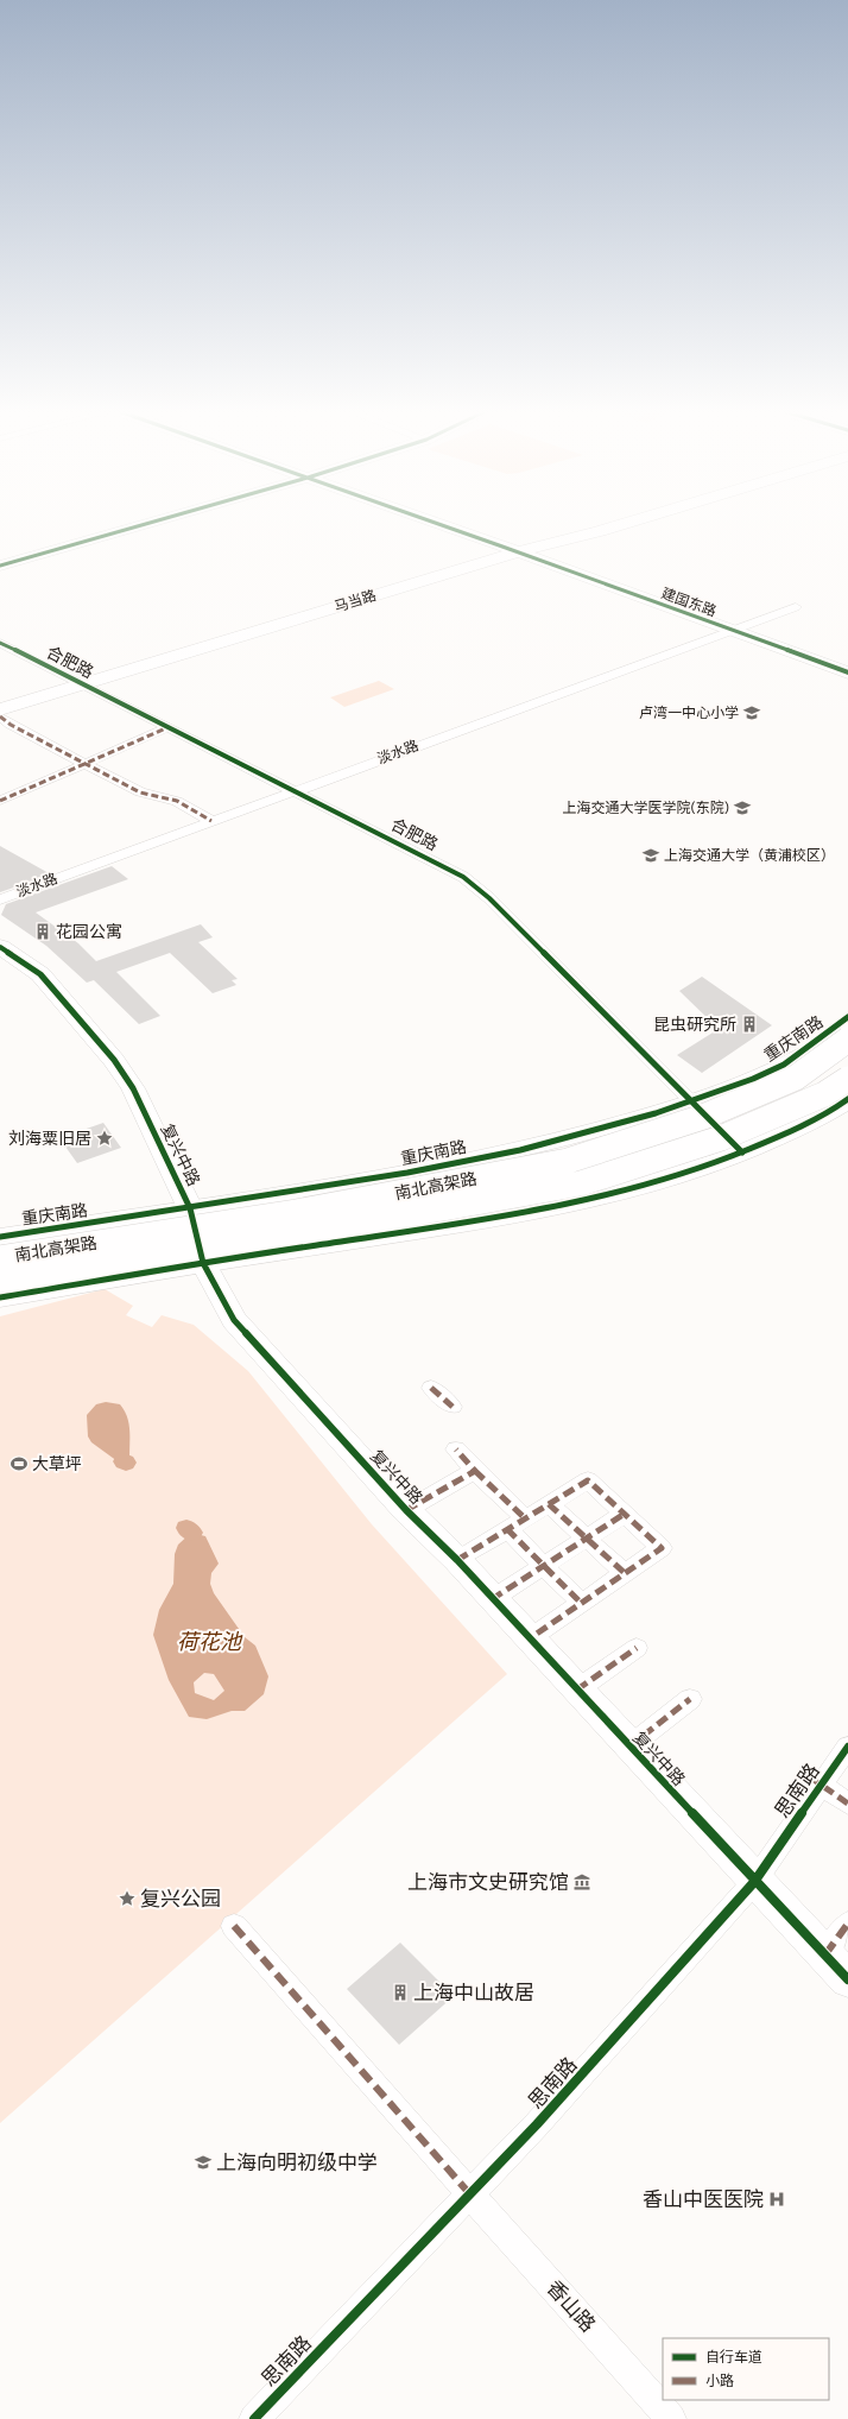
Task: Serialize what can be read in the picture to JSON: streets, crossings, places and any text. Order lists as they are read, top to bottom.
{
  "streets": {
    "main road": [
      "马当路",
      "建国东路",
      "重庆南路",
      "复兴中路",
      "南北高架路"
    ],
    "street": [
      "合肥路",
      "淡水路",
      "思南路",
      "香山路"
    ]
  },
  "crossings": [
    ["马当路", "建国东路"],
    ["马当路", "合肥路"],
    ["建国东路", "淡水路"],
    ["合肥路", "淡水路"],
    ["合肥路", "重庆南路"],
    ["重庆南路", "复兴中路"],
    ["复兴中路", "思南路"],
    ["思南路", "香山路"]
  ],
  "water": ["荷花池"],
  "places": {
    "school or university": [
      "卢湾一中心小学",
      "上海交通大学医学院(东院)",
      "上海交通大学（黄浦校区）",
      "上海向明初级中学"
    ],
    "building": ["花园公寓", "昆虫研究所", "上海中山故居"],
    "place": ["刘海粟旧居", "复兴公园"],
    "sports": ["大草坪"],
    "museum": ["上海市文史研究馆"],
    "hospital": ["香山中医医院"]
  },
  "legend": ["自行车道", "小路"]
}
